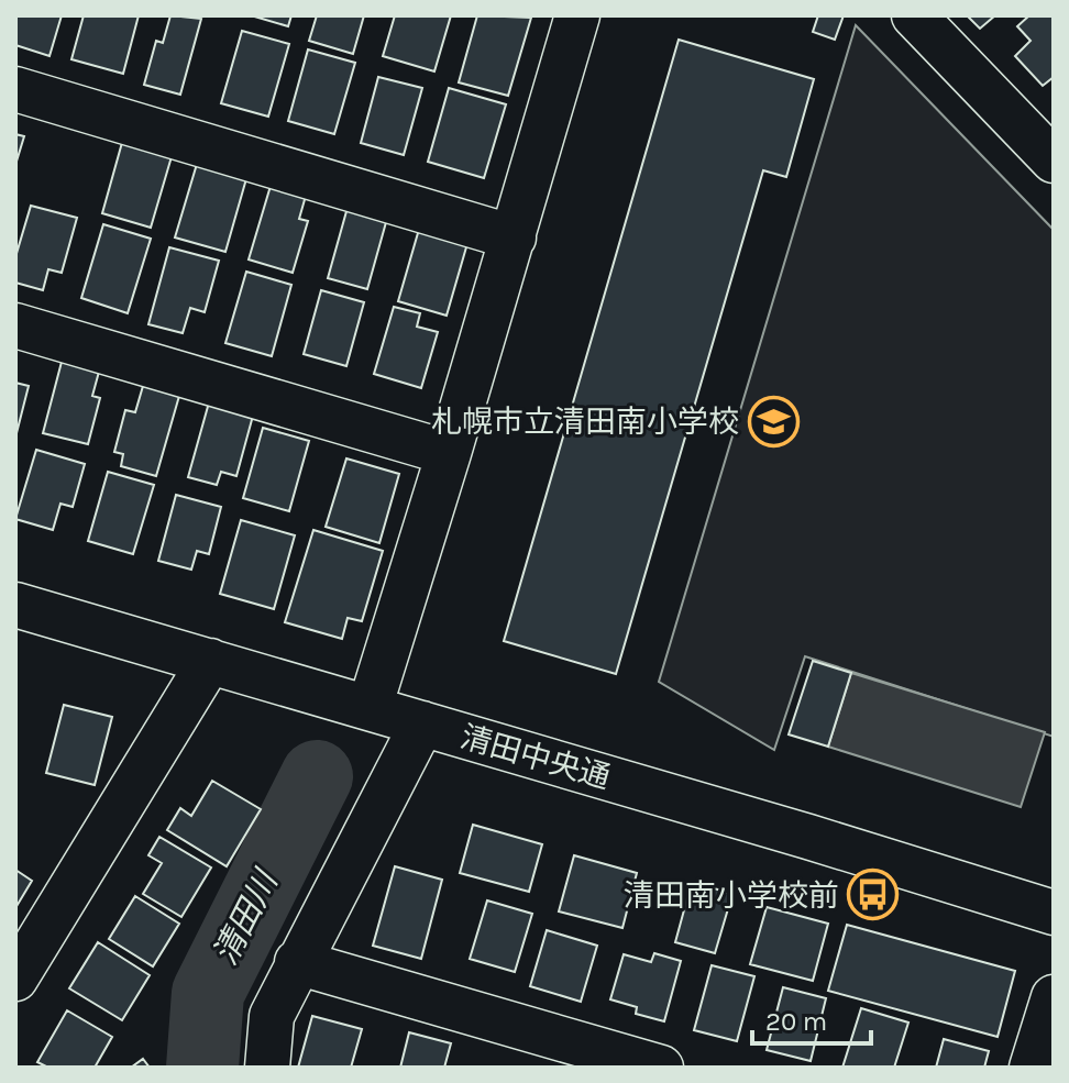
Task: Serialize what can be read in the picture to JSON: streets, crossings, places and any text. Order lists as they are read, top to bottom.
{
  "streets": {
    "street": ["清田中央通"]
  },
  "water": ["清田川"],
  "places": {
    "school or university": ["札幌市立清田南小学校"],
    "bus stop": ["清田南小学校前"]
  },
  "scale_bar": "20 m"
}
